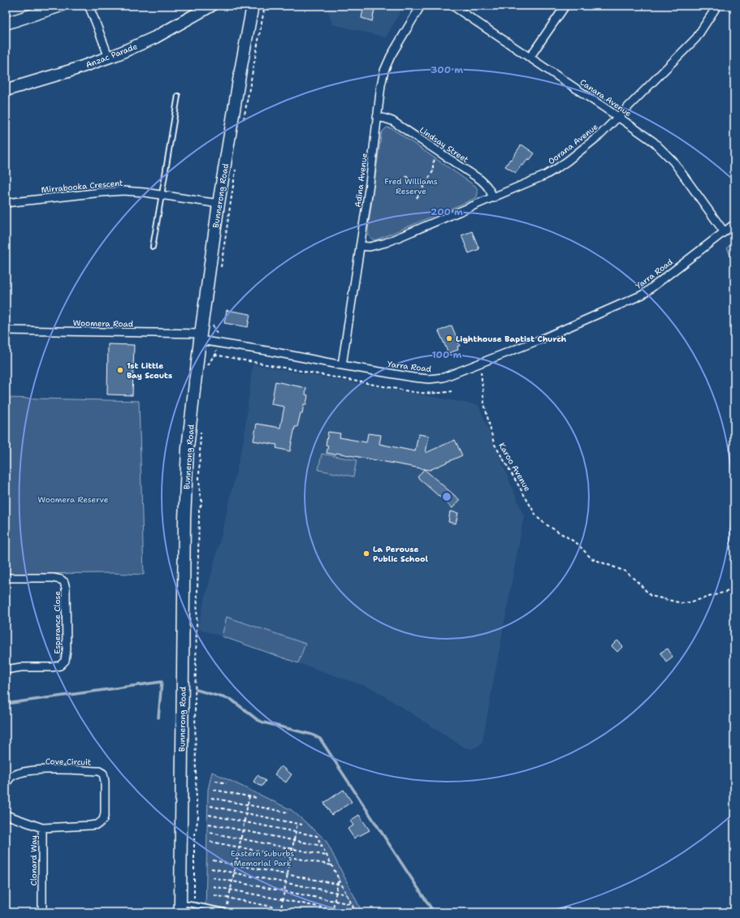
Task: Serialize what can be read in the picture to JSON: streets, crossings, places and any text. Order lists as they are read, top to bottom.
{
  "streets": {
    "main road": ["Anzac Parade", "Bunnerong Road"],
    "street": [
      "Canara Avenue",
      "Oorana Avenue",
      "Lindsay Street",
      "Adina Avenue",
      "Mirrabooka Crescent",
      "Yarra Road",
      "Woomera Road",
      "Esperance Close",
      "Cove Circuit",
      "Clonard Way"
    ],
    "path": ["Karoo Avenue"]
  },
  "crossings": [
    ["Canara Avenue", "Oorana Avenue"],
    ["Canara Avenue", "Yarra Road"],
    ["Oorana Avenue", "Lindsay Street"],
    ["Oorana Avenue", "Adina Avenue"],
    ["Lindsay Street", "Adina Avenue"],
    ["Adina Avenue", "Yarra Road"],
    ["Mirrabooka Crescent", "Bunnerong Road"],
    ["Bunnerong Road", "Yarra Road"],
    ["Bunnerong Road", "Woomera Road"],
    ["Yarra Road", "Woomera Road"],
    ["Yarra Road", "Karoo Avenue"],
    ["Cove Circuit", "Clonard Way"]
  ],
  "parks": ["Fred Williams Reserve", "Woomera Reserve", "Eastern Suburbs Memorial Park"],
  "places": ["Lighthouse Baptist Church", "1st Little Bay Scouts", "La Perouse Public School"],
  "rings": ["300 m", "200 m", "100 m"]
}
